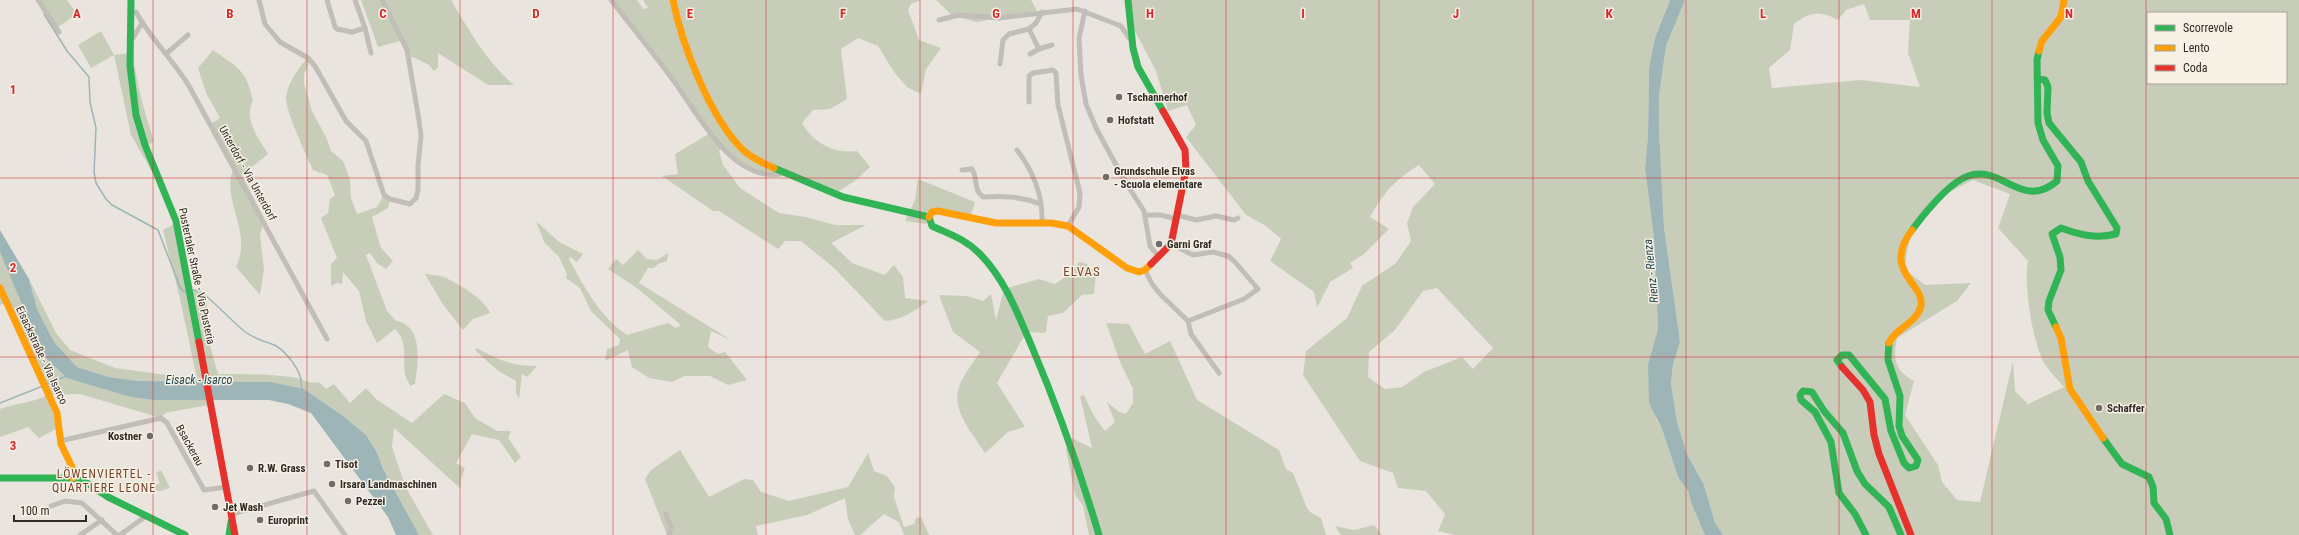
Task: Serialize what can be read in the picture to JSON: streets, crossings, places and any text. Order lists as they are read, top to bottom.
{
  "streets": {
    "street": [
      "Unterdorf - Via Unterdorf",
      "Pustertaler Straße - Via Pusteria",
      "Eisackstraße - Via Isarco",
      "Bsackerau"
    ]
  },
  "crossings": [
    ["Pustertaler Straße - Via Pusteria", "Bsackerau"],
    ["Eisackstraße - Via Isarco", "Bsackerau"]
  ],
  "districts": ["ELVAS", "LÖWENVIERTEL - QUARTIERE LEONE"],
  "water": ["Rienz - Rienza", "Eisack - Isarco"],
  "places": [
    "Tschannerhof",
    "Hofstatt",
    "Grundschule Elvas - Scuola elementare",
    "Garni Graf",
    "Schaffer",
    "Kostner",
    "Tisot",
    "R.W. Grass",
    "Irsara Landmaschinen",
    "Pezzei",
    "Jet Wash",
    "Europrint"
  ],
  "legend": ["Scorrevole", "Lento", "Coda"],
  "scale_bar": "100 m",
  "grid": {
    "columns": [
      "A",
      "B",
      "C",
      "D",
      "E",
      "F",
      "G",
      "H",
      "I",
      "J",
      "K",
      "L",
      "M",
      "N"
    ],
    "rows": ["1", "2", "3"]
  }
}
